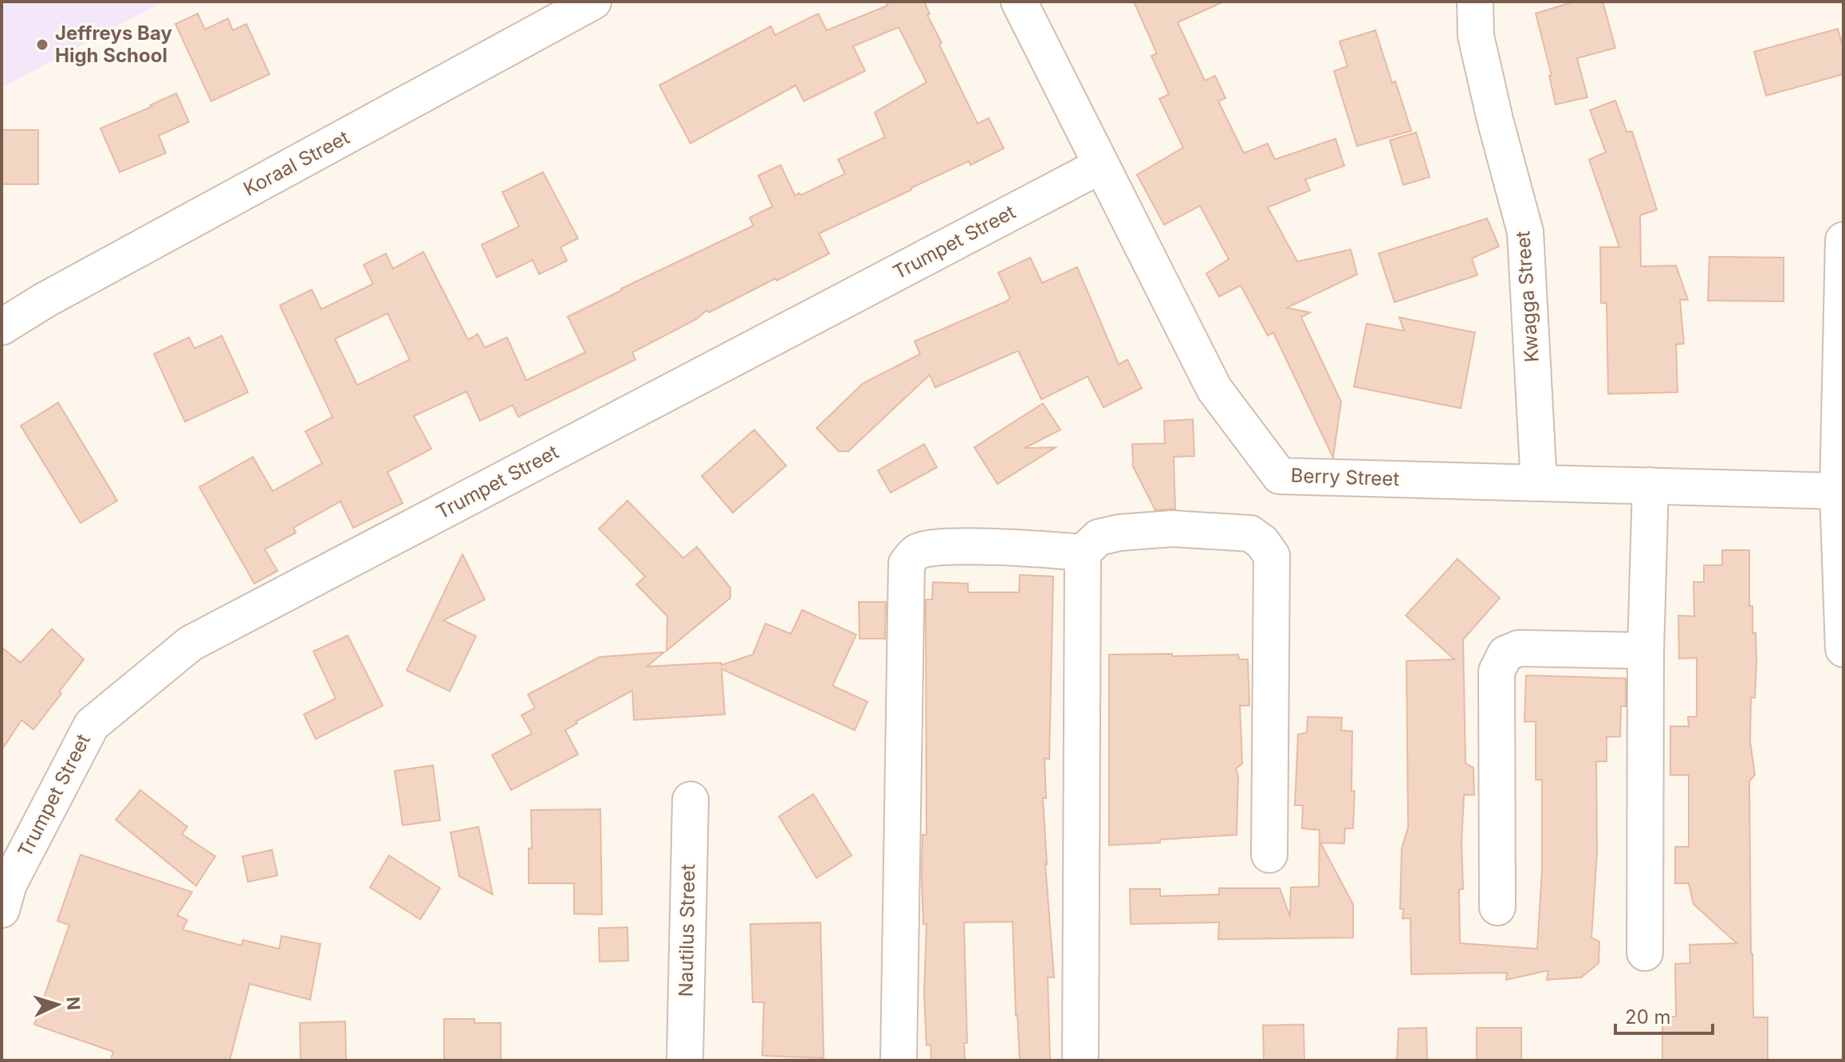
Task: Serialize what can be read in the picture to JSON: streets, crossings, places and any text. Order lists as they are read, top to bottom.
{
  "streets": {
    "street": [
      "Koraal Street",
      "Trumpet Street",
      "Kwagga Street",
      "Berry Street",
      "Nautilus Street"
    ]
  },
  "crossings": [
    ["Trumpet Street", "Berry Street"],
    ["Kwagga Street", "Berry Street"]
  ],
  "places": ["Jeffreys Bay High School"],
  "scale_bar": "20 m",
  "north": "right"
}
